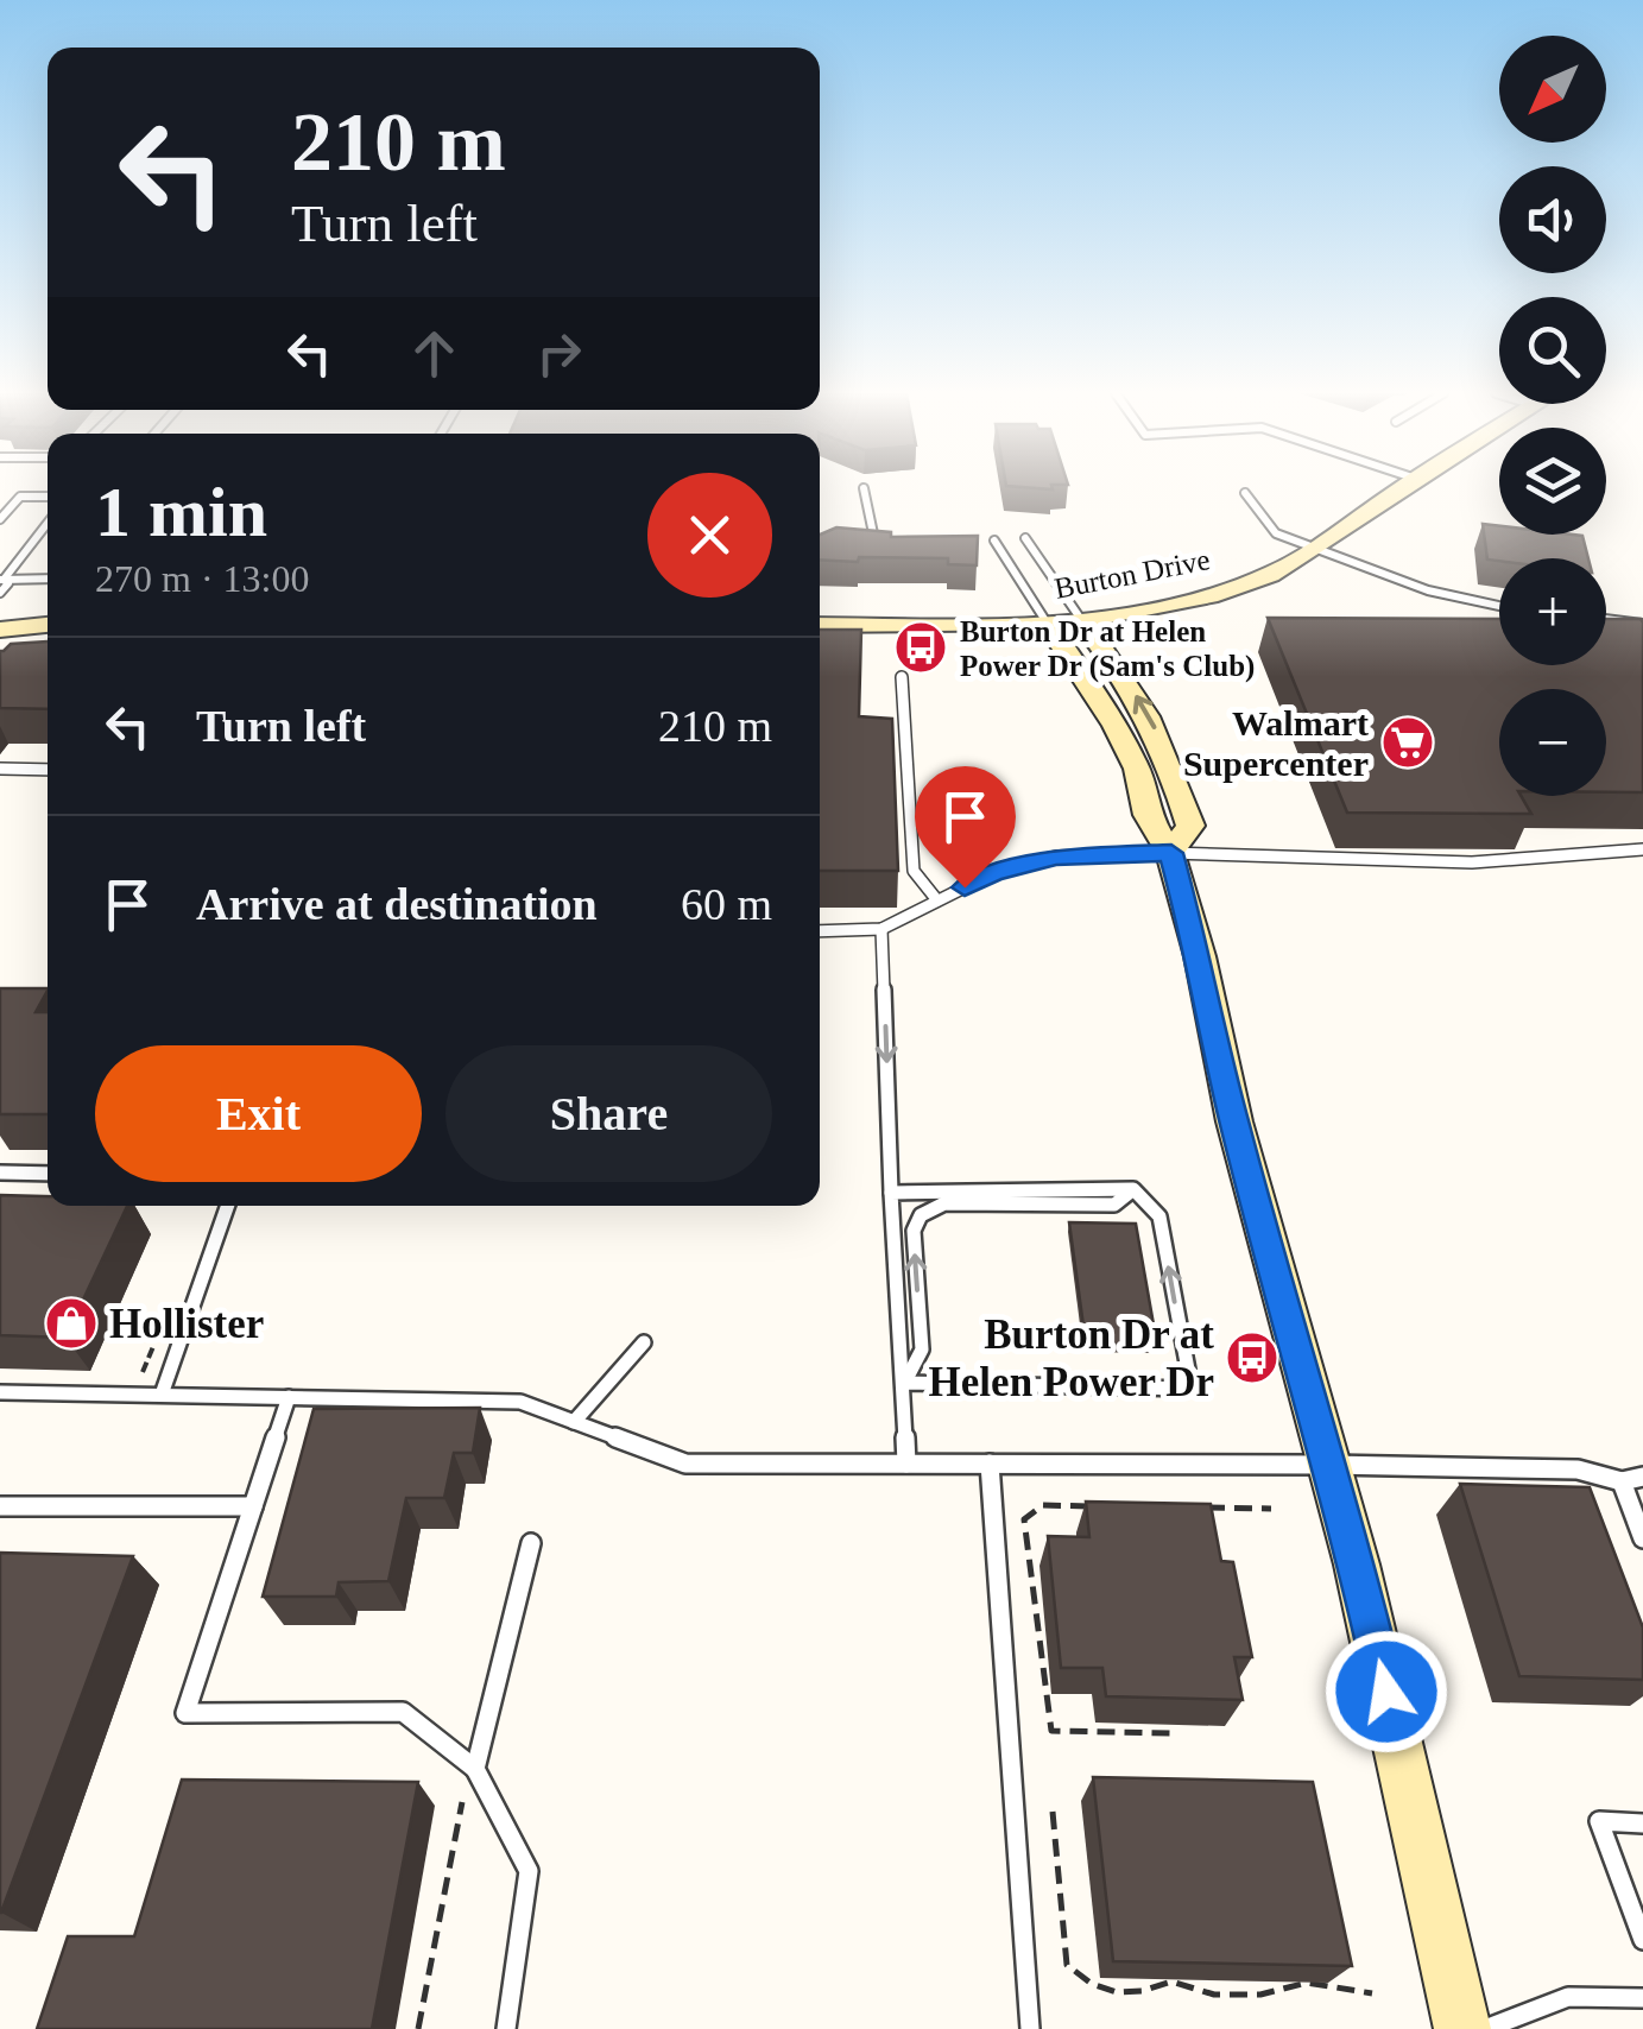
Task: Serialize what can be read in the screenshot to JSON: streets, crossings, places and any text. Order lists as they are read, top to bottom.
{
  "streets": {
    "street": ["Burton Drive"]
  },
  "places": {
    "bus stop": ["Burton Dr at Helen Power Dr (Sam's Club)", "Burton Dr at Helen Power Dr"],
    "supermarket": ["Walmart Supercenter"],
    "shop": ["Hollister"]
  },
  "north": "bottom left",
  "page": {
    "map_buttons": ["+", "−"],
    "turn": ["210 m", "Turn left"],
    "heading": ["1 min", "270 m · 13:00"],
    "list": [
      {
        "name": "Turn left",
        "value": "210 m"
      },
      {
        "name": "Arrive at destination",
        "value": "60 m"
      }
    ],
    "buttons": ["Exit", "Share"]
  }
}
